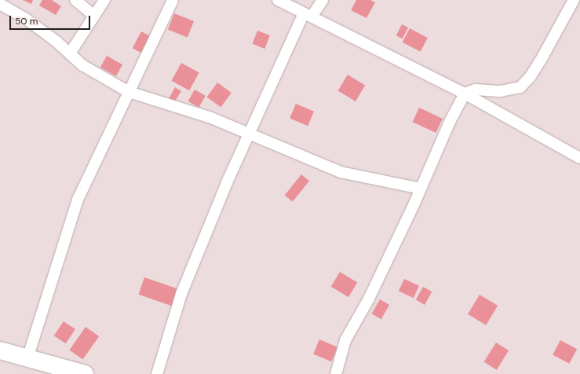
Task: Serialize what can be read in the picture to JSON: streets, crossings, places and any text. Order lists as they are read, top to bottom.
{
  "scale_bar": "50 m"
}
